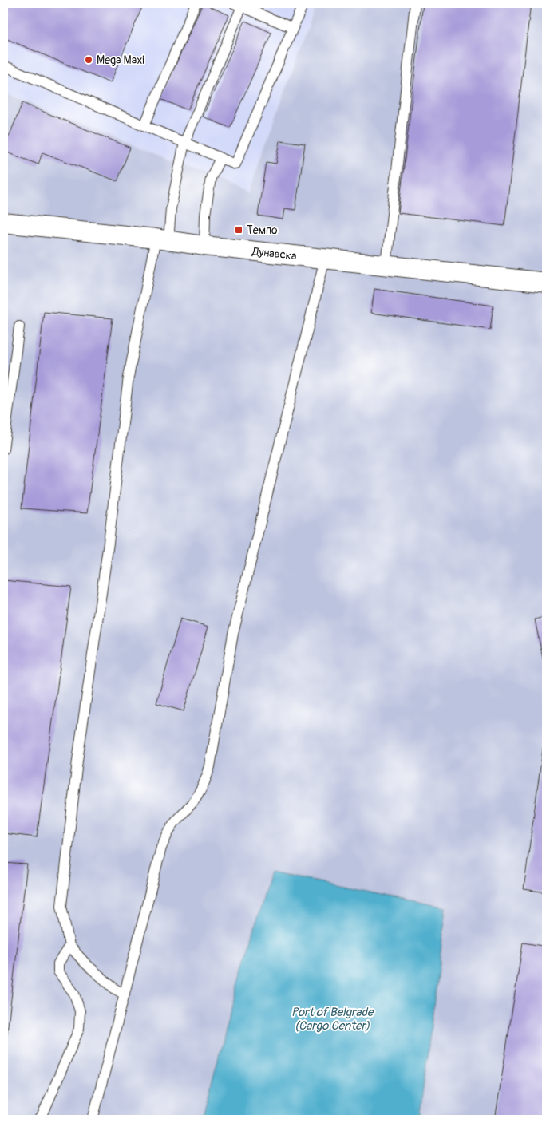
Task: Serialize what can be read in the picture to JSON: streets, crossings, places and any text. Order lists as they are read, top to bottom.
{
  "streets": {
    "street": ["Дунавска"]
  },
  "water": ["Port of Belgrade (Cargo Center)"],
  "places": {
    "other": ["Mega Maxi"],
    "transit": ["Темпо"]
  }
}
